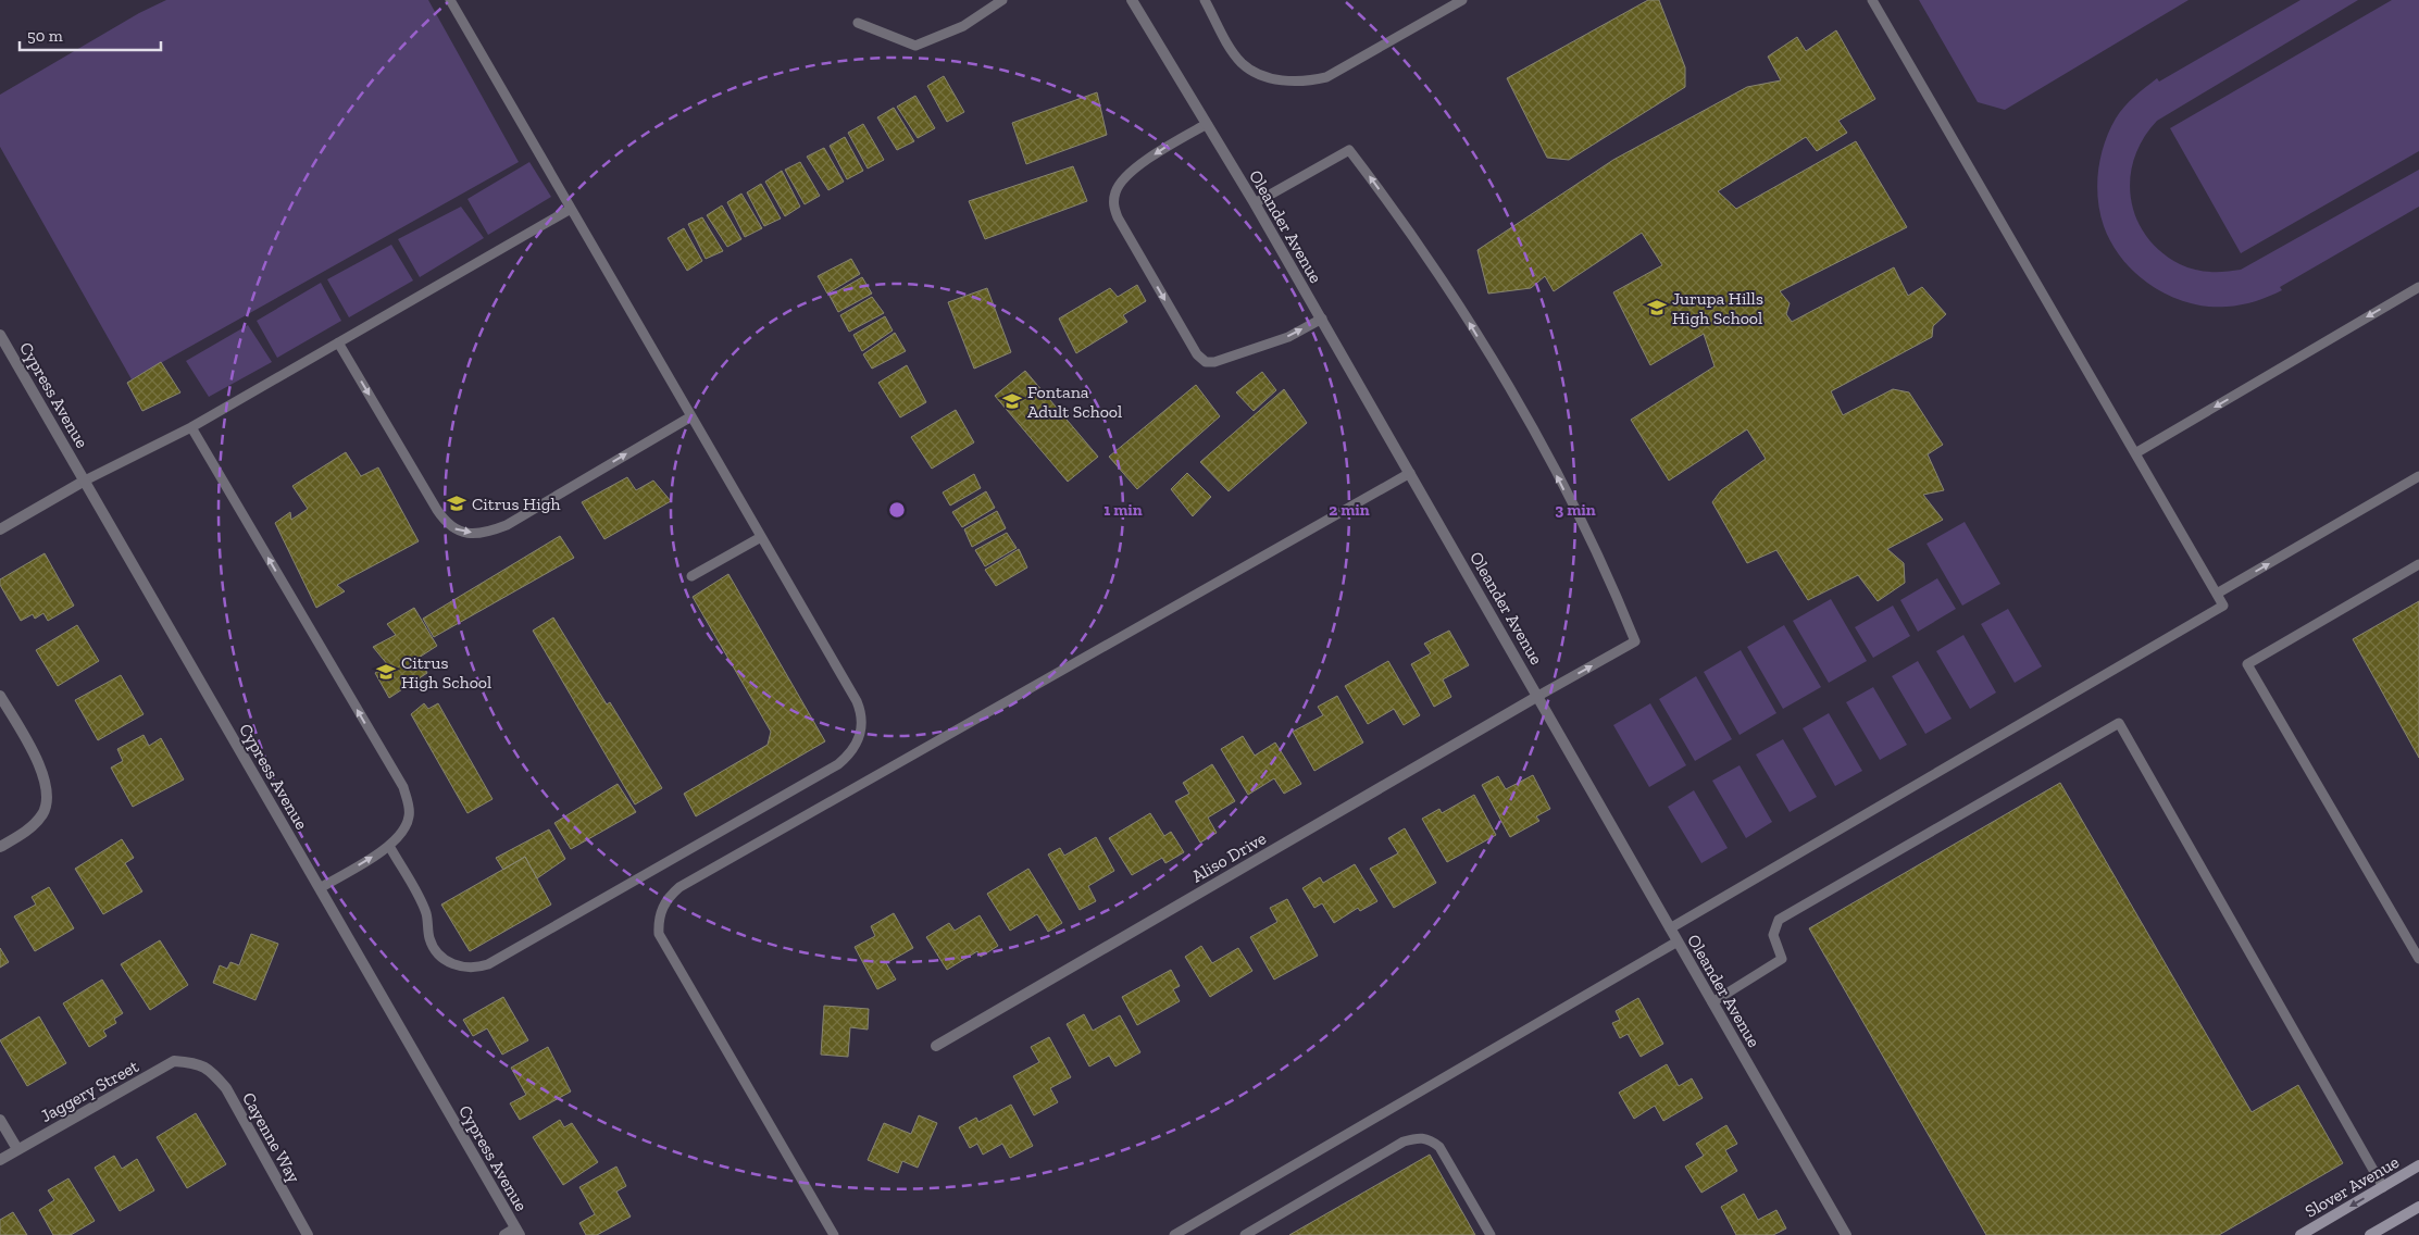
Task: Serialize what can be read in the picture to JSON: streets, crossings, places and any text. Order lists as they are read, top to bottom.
{
  "streets": {
    "main road": ["Slover Avenue"],
    "street": [
      "Oleander Avenue",
      "Cypress Avenue",
      "Aliso Drive",
      "Jaggery Street",
      "Cayenne Way"
    ]
  },
  "crossings": [
    ["Oleander Avenue", "Aliso Drive"],
    ["Jaggery Street", "Cayenne Way"]
  ],
  "places": {
    "school or university": [
      "Jurupa Hills High School",
      "Fontana Adult School",
      "Citrus High",
      "Citrus High School"
    ]
  },
  "scale_bar": "50 m",
  "rings": ["1 min", "2 min", "3 min"]
}
